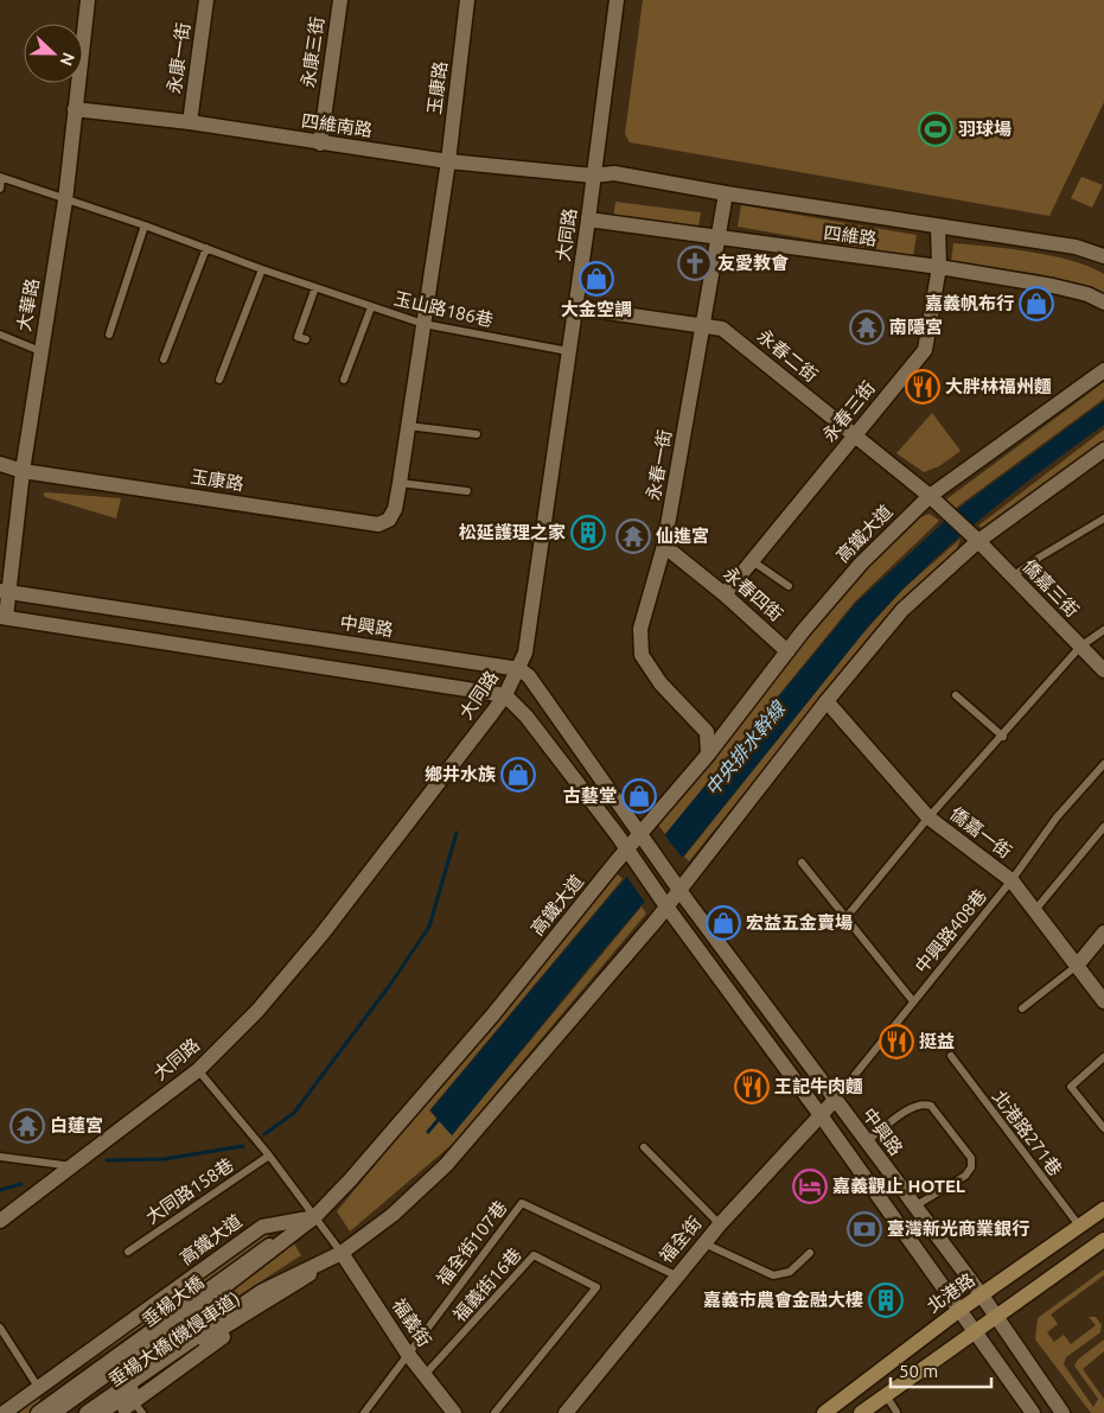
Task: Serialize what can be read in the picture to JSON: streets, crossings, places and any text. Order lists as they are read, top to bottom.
{
  "streets": {
    "main road": ["北港路"],
    "street": [
      "永康三街",
      "永康一街",
      "玉康路",
      "四維南路",
      "大同路",
      "四維路",
      "大華路",
      "永春二街",
      "永春三街",
      "永春一街",
      "高鐵大道",
      "僑嘉三街",
      "永春四街",
      "中興路",
      "僑嘉一街",
      "福全街",
      "垂楊大橋",
      "福義街",
      "垂楊大橋(機慢車道)"
    ],
    "lane": [
      "玉山路186巷",
      "中興路408巷",
      "北港路271巷",
      "大同路158巷",
      "福全街107巷",
      "福義街16巷"
    ]
  },
  "crossings": [
    ["永康三街", "四維南路"],
    ["永康一街", "四維南路"],
    ["玉康路", "四維南路"],
    ["玉康路", "大華路"],
    ["玉康路", "玉山路186巷"],
    ["四維南路", "大同路"],
    ["四維南路", "四維路"],
    ["四維南路", "大華路"],
    ["大同路", "四維路"],
    ["大同路", "玉山路186巷"],
    ["大同路", "永春二街"],
    ["大同路", "中興路"],
    ["四維路", "永春三街"],
    ["四維路", "永春一街"],
    ["大華路", "玉山路186巷"],
    ["大華路", "中興路"],
    ["永春二街", "永春三街"],
    ["永春二街", "永春一街"],
    ["永春二街", "高鐵大道"],
    ["永春二街", "僑嘉三街"],
    ["永春三街", "永春四街"],
    ["永春一街", "高鐵大道"],
    ["永春一街", "永春四街"],
    ["高鐵大道", "永春四街"],
    ["高鐵大道", "中興路"],
    ["高鐵大道", "垂楊大橋"],
    ["中興路", "中興路408巷"],
    ["中興路", "福全街"],
    ["中興路", "北港路"],
    ["僑嘉一街", "中興路408巷"],
    ["中興路408巷", "福全街"],
    ["北港路271巷", "北港路"],
    ["福全街", "福全街107巷"],
    ["福全街107巷", "福義街"],
    ["福義街16巷", "福義街"],
    ["垂楊大橋", "垂楊大橋(機慢車道)"]
  ],
  "water": ["中央排水幹線"],
  "places": {
    "sports": ["羽球場"],
    "church": ["友愛教會"],
    "shop": [
      "大金空調",
      "嘉義帆布行",
      "鄉井水族",
      "古藝堂",
      "宏益五金賣場"
    ],
    "temple": ["南隱宮", "仙進宮", "白蓮宮"],
    "restaurant": ["大胖林福州麵", "挺益", "王記牛肉麵"],
    "building": ["松延護理之家", "嘉義市農會金融大樓"],
    "hotel": ["嘉義觀止 HOTEL"],
    "bank": ["臺灣新光商業銀行"]
  },
  "scale_bar": "50 m",
  "north": "right"
}
